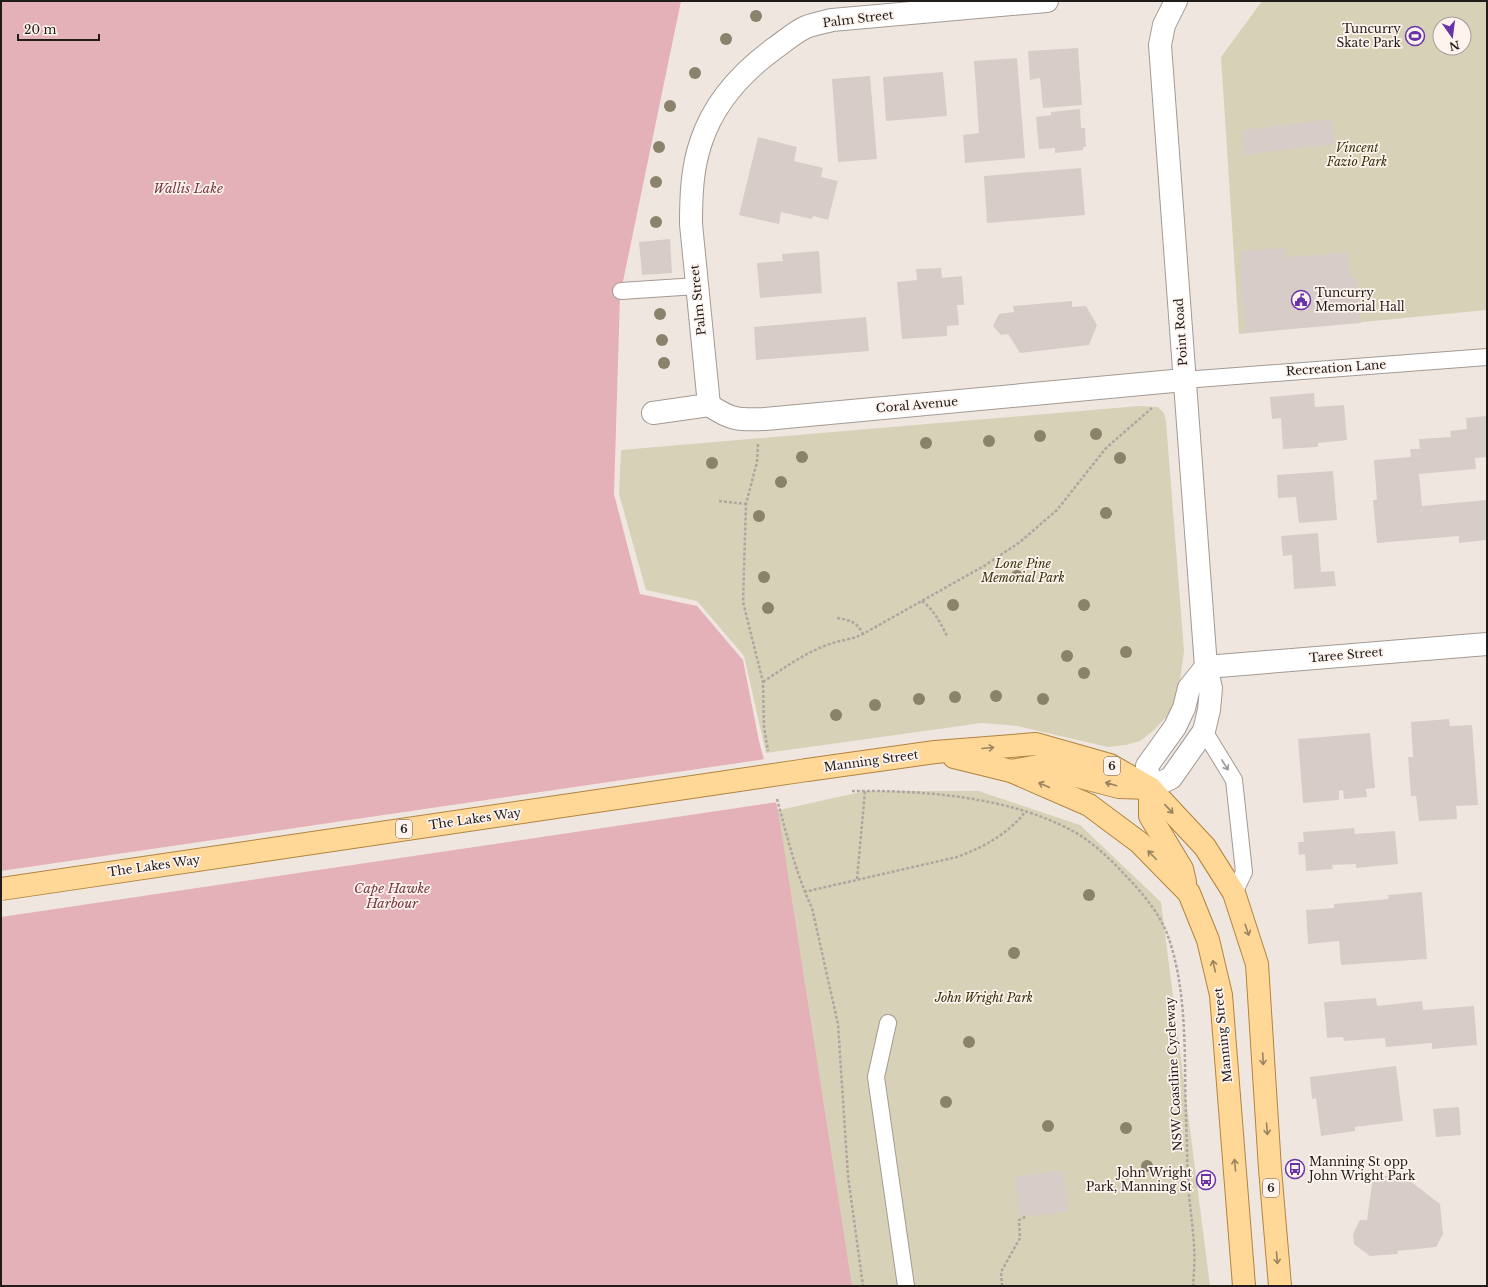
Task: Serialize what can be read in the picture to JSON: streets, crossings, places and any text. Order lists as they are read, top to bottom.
{
  "streets": {
    "main road": ["Manning Street", "6", "The Lakes Way"],
    "street": [
      "Palm Street",
      "Point Road",
      "Coral Avenue",
      "Taree Street"
    ],
    "lane": ["Recreation Lane"],
    "path": ["NSW Coastline Cycleway"]
  },
  "crossings": [
    ["Palm Street", "Coral Avenue"],
    ["Point Road", "Recreation Lane"],
    ["Point Road", "Coral Avenue"],
    ["Point Road", "Taree Street"],
    ["Point Road", "Manning Street"],
    ["Recreation Lane", "Coral Avenue"],
    ["Manning Street", "The Lakes Way"]
  ],
  "water": ["Wallis Lake", "Cape Hawke Harbour"],
  "parks": ["Vincent Fazio Park", "Lone Pine Memorial Park", "John Wright Park"],
  "places": {
    "sports": ["Tuncurry Skate Park"],
    "public building": ["Tuncurry Memorial Hall"],
    "bus stop": ["Manning St opp John Wright Park", "John Wright Park, Manning St"]
  },
  "scale_bar": "20 m",
  "north": "bottom"
}
